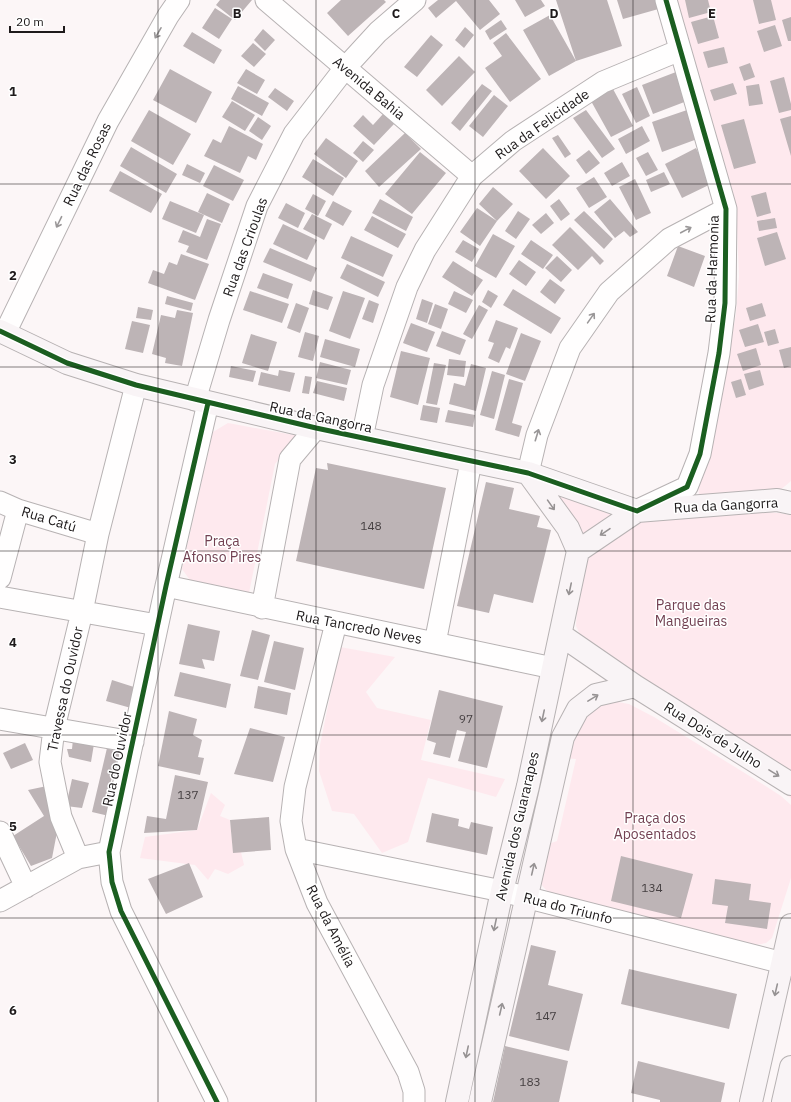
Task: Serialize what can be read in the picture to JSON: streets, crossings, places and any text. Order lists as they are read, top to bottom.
{
  "streets": {
    "street": [
      "Avenida Bahia",
      "Rua da Felicidade",
      "Rua das Rosas",
      "Rua das Crioulas",
      "Rua da Harmonia",
      "Rua da Gangorra",
      "Rua Catú",
      "Rua Tancredo Neves",
      "Travessa do Ouvidor",
      "Rua Dois de Julho",
      "Rua do Ouvidor",
      "Avenida dos Guararapes",
      "Rua do Triunfo",
      "Rua da Amélia"
    ]
  },
  "crossings": [
    ["Avenida Bahia", "Rua da Felicidade"],
    ["Avenida Bahia", "Rua das Crioulas"],
    ["Rua da Felicidade", "Rua da Harmonia"],
    ["Rua da Felicidade", "Rua da Gangorra"],
    ["Rua das Rosas", "Rua da Gangorra"],
    ["Rua das Crioulas", "Rua da Gangorra"],
    ["Rua das Crioulas", "Rua do Ouvidor"],
    ["Rua da Harmonia", "Rua da Gangorra"],
    ["Rua da Gangorra", "Travessa do Ouvidor"],
    ["Rua da Gangorra", "Rua do Ouvidor"],
    ["Rua da Gangorra", "Avenida dos Guararapes"],
    ["Rua Catú", "Travessa do Ouvidor"],
    ["Rua Tancredo Neves", "Rua do Ouvidor"],
    ["Rua Tancredo Neves", "Avenida dos Guararapes"],
    ["Rua Tancredo Neves", "Rua da Amélia"],
    ["Travessa do Ouvidor", "Rua do Ouvidor"],
    ["Rua Dois de Julho", "Avenida dos Guararapes"],
    ["Avenida dos Guararapes", "Rua do Triunfo"],
    ["Rua do Triunfo", "Rua da Amélia"]
  ],
  "one_way": ["Rua das Rosas", "Rua Dois de Julho"],
  "parks": ["Praça Afonso Pires", "Parque das Mangueiras", "Praça dos Aposentados"],
  "house_numbers": [
    "148",
    "97",
    "137",
    "134",
    "147",
    "183"
  ],
  "scale_bar": "20 m",
  "grid": {
    "columns": [
      "B",
      "C",
      "D",
      "E"
    ],
    "rows": [
      "1",
      "2",
      "3",
      "4",
      "5",
      "6"
    ]
  }
}
